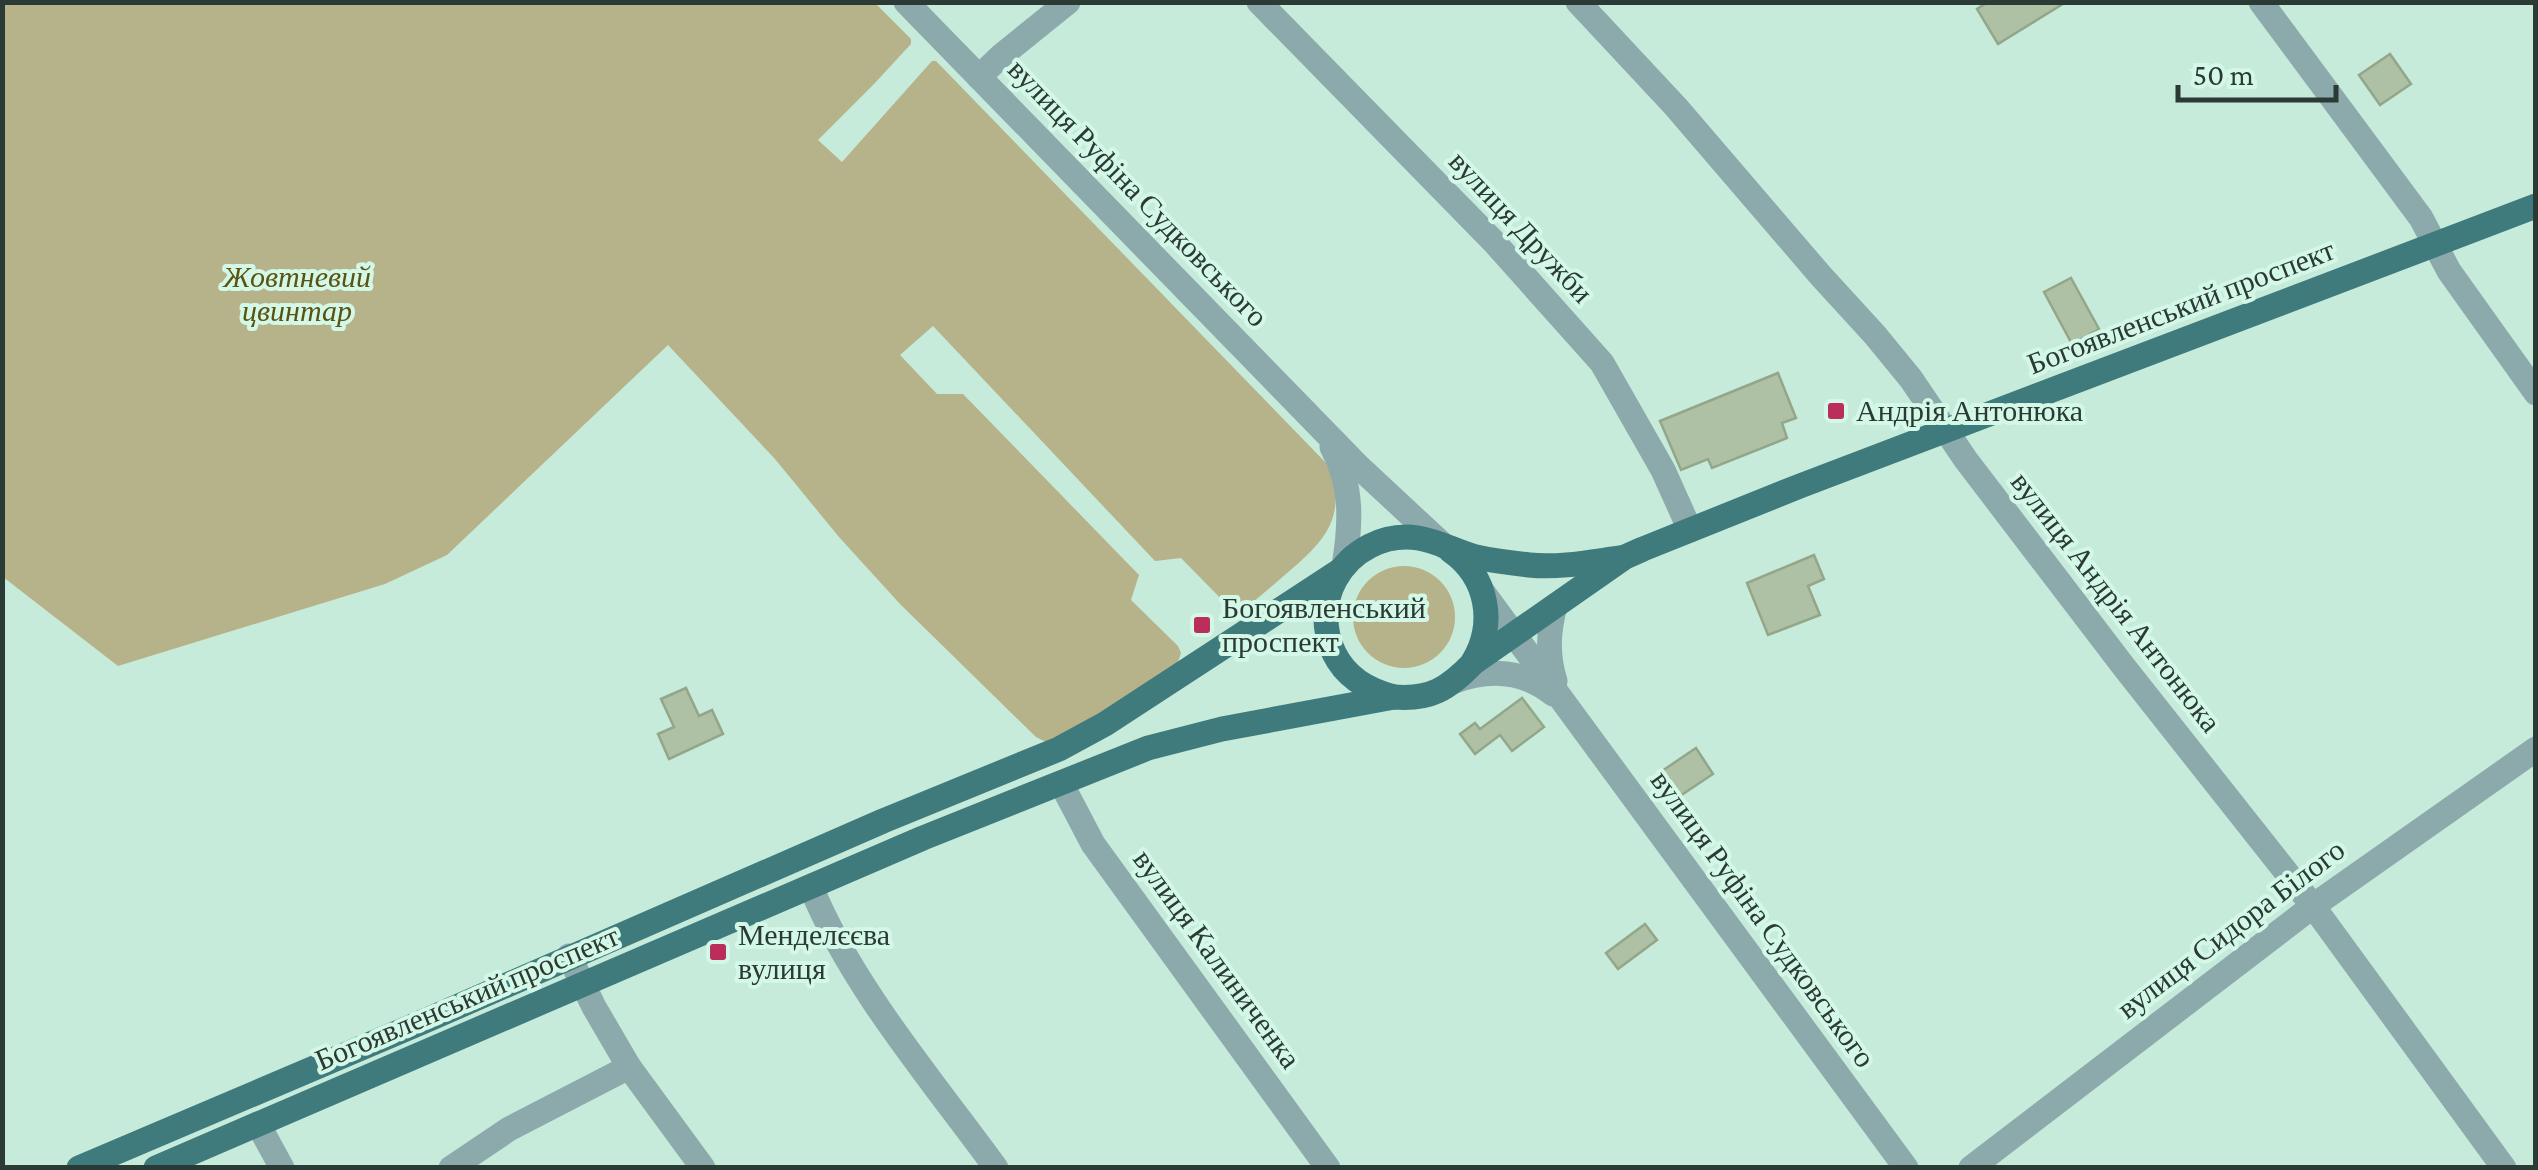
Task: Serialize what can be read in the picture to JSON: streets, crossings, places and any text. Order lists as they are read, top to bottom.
{
  "streets": {
    "main road": ["вулиця Руфіна Судковського", "Богоявленський проспект"],
    "street": [
      "вулиця Дружби",
      "вулиця Андрія Антонюка",
      "вулиця Сидора Білого",
      "вулиця Калиниченка"
    ]
  },
  "crossings": [
    ["вулиця Руфіна Судковського", "Богоявленський проспект"],
    ["вулиця Дружби", "Богоявленський проспект"],
    ["Богоявленський проспект", "вулиця Андрія Антонюка"],
    ["Богоявленський проспект", "вулиця Калиниченка"],
    ["вулиця Андрія Антонюка", "вулиця Сидора Білого"]
  ],
  "parks": ["Жовтневий цвинтар"],
  "places": {
    "transit": ["Андрія Антонюка", "Богоявленський проспект", "Менделєєва вулиця"]
  },
  "scale_bar": "50 m"
}
